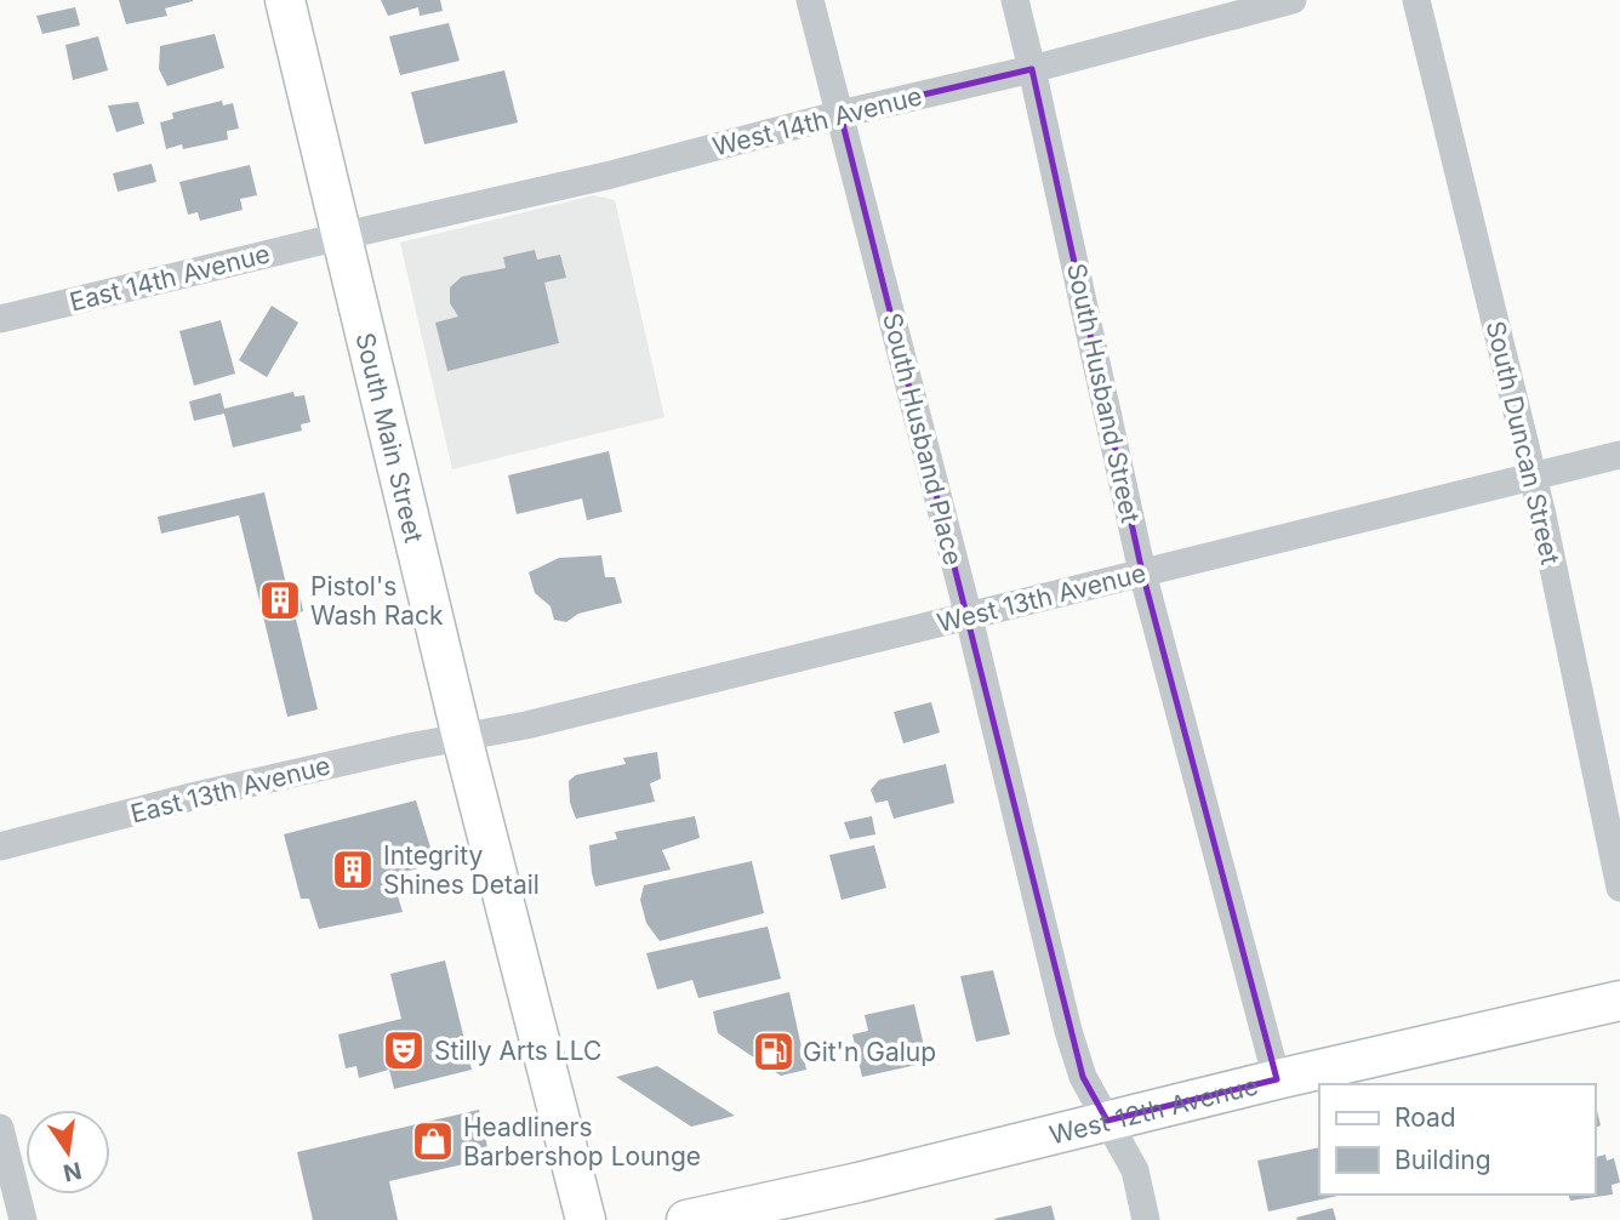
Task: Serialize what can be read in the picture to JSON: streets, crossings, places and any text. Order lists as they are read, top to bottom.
{
  "streets": {
    "main road": ["South Main Street", "West 12th Avenue"],
    "street": [
      "West 14th Avenue",
      "East 14th Avenue",
      "South Husband Street",
      "South Husband Place",
      "South Duncan Street",
      "West 13th Avenue",
      "East 13th Avenue"
    ]
  },
  "crossings": [
    ["West 14th Avenue", "East 14th Avenue"],
    ["West 14th Avenue", "South Husband Street"],
    ["West 14th Avenue", "South Main Street"],
    ["West 14th Avenue", "South Husband Place"],
    ["East 14th Avenue", "South Main Street"],
    ["South Husband Street", "West 13th Avenue"],
    ["South Husband Street", "West 12th Avenue"],
    ["South Main Street", "West 13th Avenue"],
    ["South Main Street", "East 13th Avenue"],
    ["South Husband Place", "West 13th Avenue"],
    ["South Husband Place", "West 12th Avenue"],
    ["South Duncan Street", "West 13th Avenue"],
    ["West 13th Avenue", "East 13th Avenue"]
  ],
  "places": {
    "building": ["Pistol's Wash Rack", "Integrity Shines Detail"],
    "theatre": ["Stilly Arts LLC"],
    "fuel station": ["Git'n Galup"],
    "shop": ["Headliners Barbershop Lounge"]
  },
  "legend": ["Road", "Building"],
  "north": "bottom"
}
